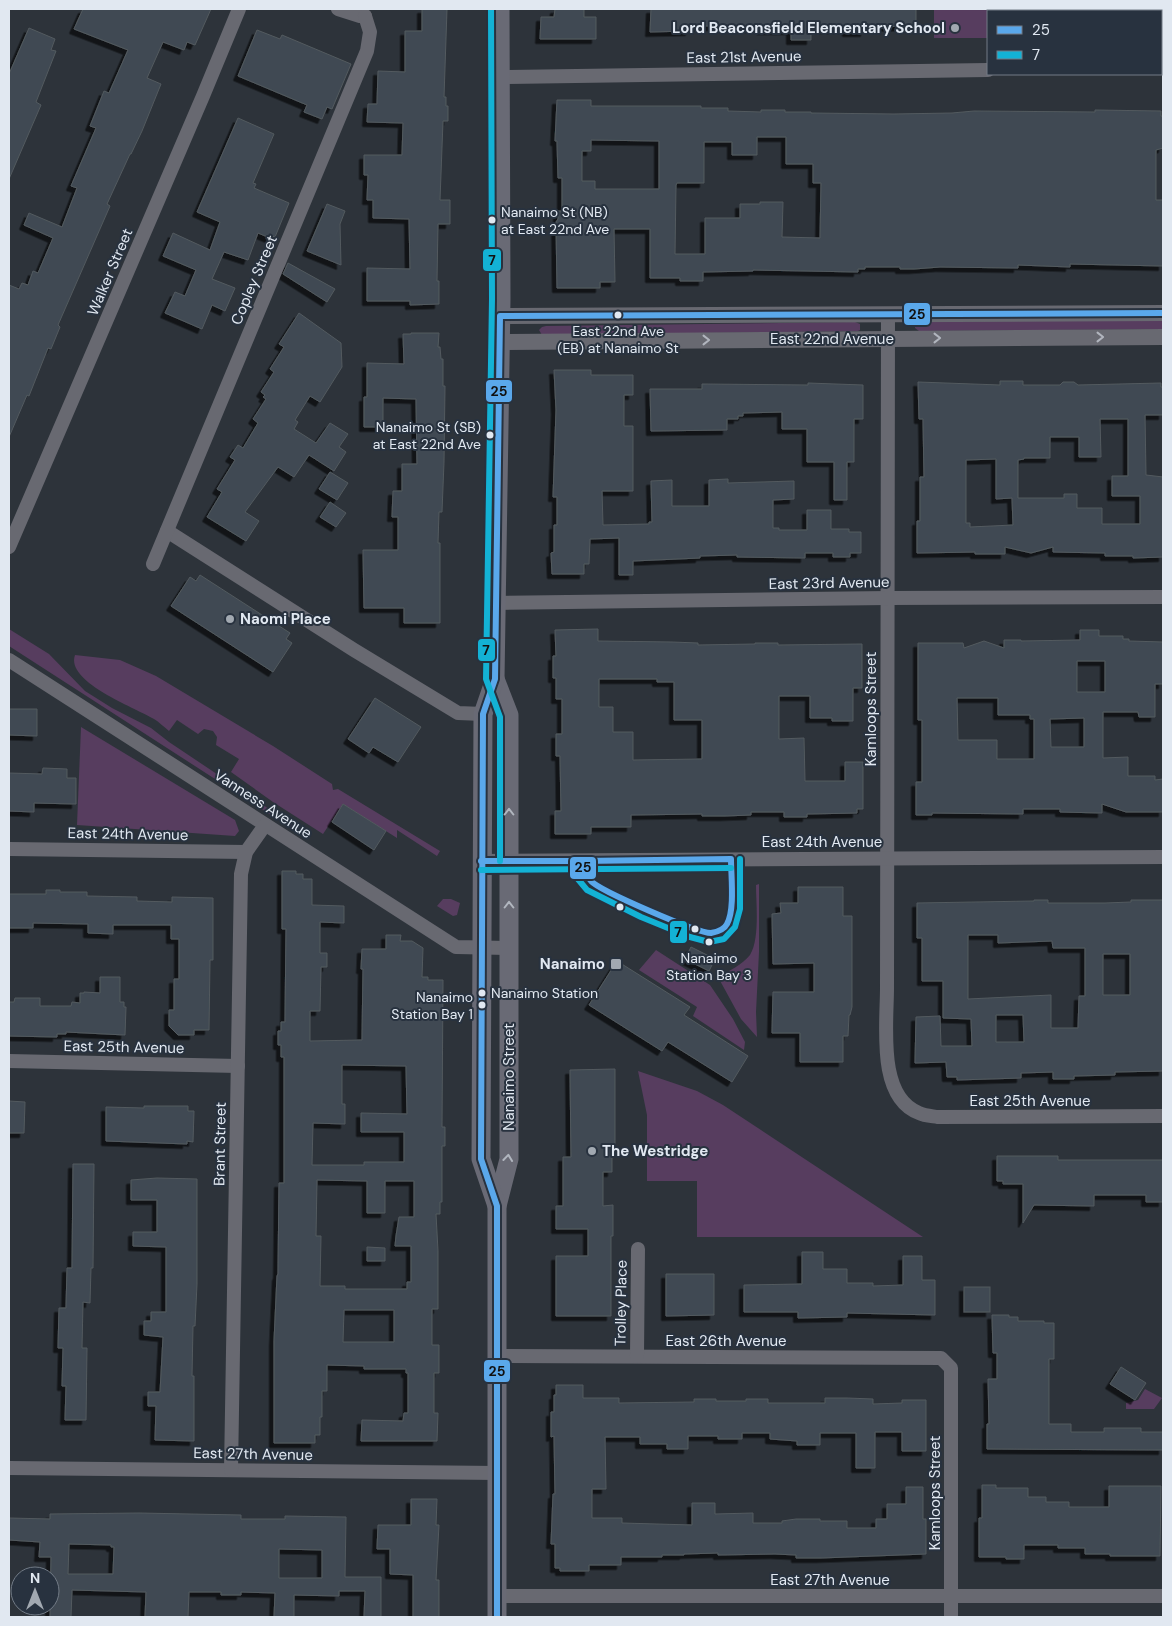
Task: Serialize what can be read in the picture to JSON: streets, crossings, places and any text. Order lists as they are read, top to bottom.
{
  "streets": {
    "main road": ["Nanaimo Street"],
    "street": [
      "East 21st Avenue",
      "Walker Street",
      "Copley Street",
      "East 22nd Avenue",
      "East 23rd Avenue",
      "Kamloops Street",
      "Vanness Avenue",
      "East 24th Avenue",
      "East 25th Avenue",
      "Brant Street",
      "Trolley Place",
      "East 26th Avenue",
      "East 27th Avenue"
    ]
  },
  "crossings": [
    ["East 21st Avenue", "Nanaimo Street"],
    ["East 22nd Avenue", "Kamloops Street"],
    ["East 22nd Avenue", "Nanaimo Street"],
    ["East 23rd Avenue", "Kamloops Street"],
    ["East 23rd Avenue", "Nanaimo Street"],
    ["Kamloops Street", "East 24th Avenue"],
    ["Kamloops Street", "East 25th Avenue"],
    ["Kamloops Street", "East 26th Avenue"],
    ["Kamloops Street", "East 27th Avenue"],
    ["Vanness Avenue", "Nanaimo Street"],
    ["Vanness Avenue", "Brant Street"],
    ["East 24th Avenue", "Nanaimo Street"],
    ["East 24th Avenue", "Brant Street"],
    ["East 25th Avenue", "Brant Street"],
    ["Nanaimo Street", "East 26th Avenue"],
    ["Nanaimo Street", "East 27th Avenue"],
    ["Brant Street", "East 27th Avenue"],
    ["Trolley Place", "East 26th Avenue"]
  ],
  "places": {
    "other": [
      "Lord Beaconsfield Elementary School",
      "Nanaimo St (NB) at East 22nd Ave",
      "East 22nd Ave (EB) at Nanaimo St",
      "Nanaimo St (SB) at East 22nd Ave",
      "Naomi Place",
      "Nanaimo Station Bay 3",
      "Nanaimo Station",
      "Nanaimo Station Bay 1",
      "The Westridge"
    ],
    "transit": ["Nanaimo"]
  },
  "lines": ["transit line 7", "transit line 25"],
  "legend": ["25", "7"],
  "north": "top"
}
